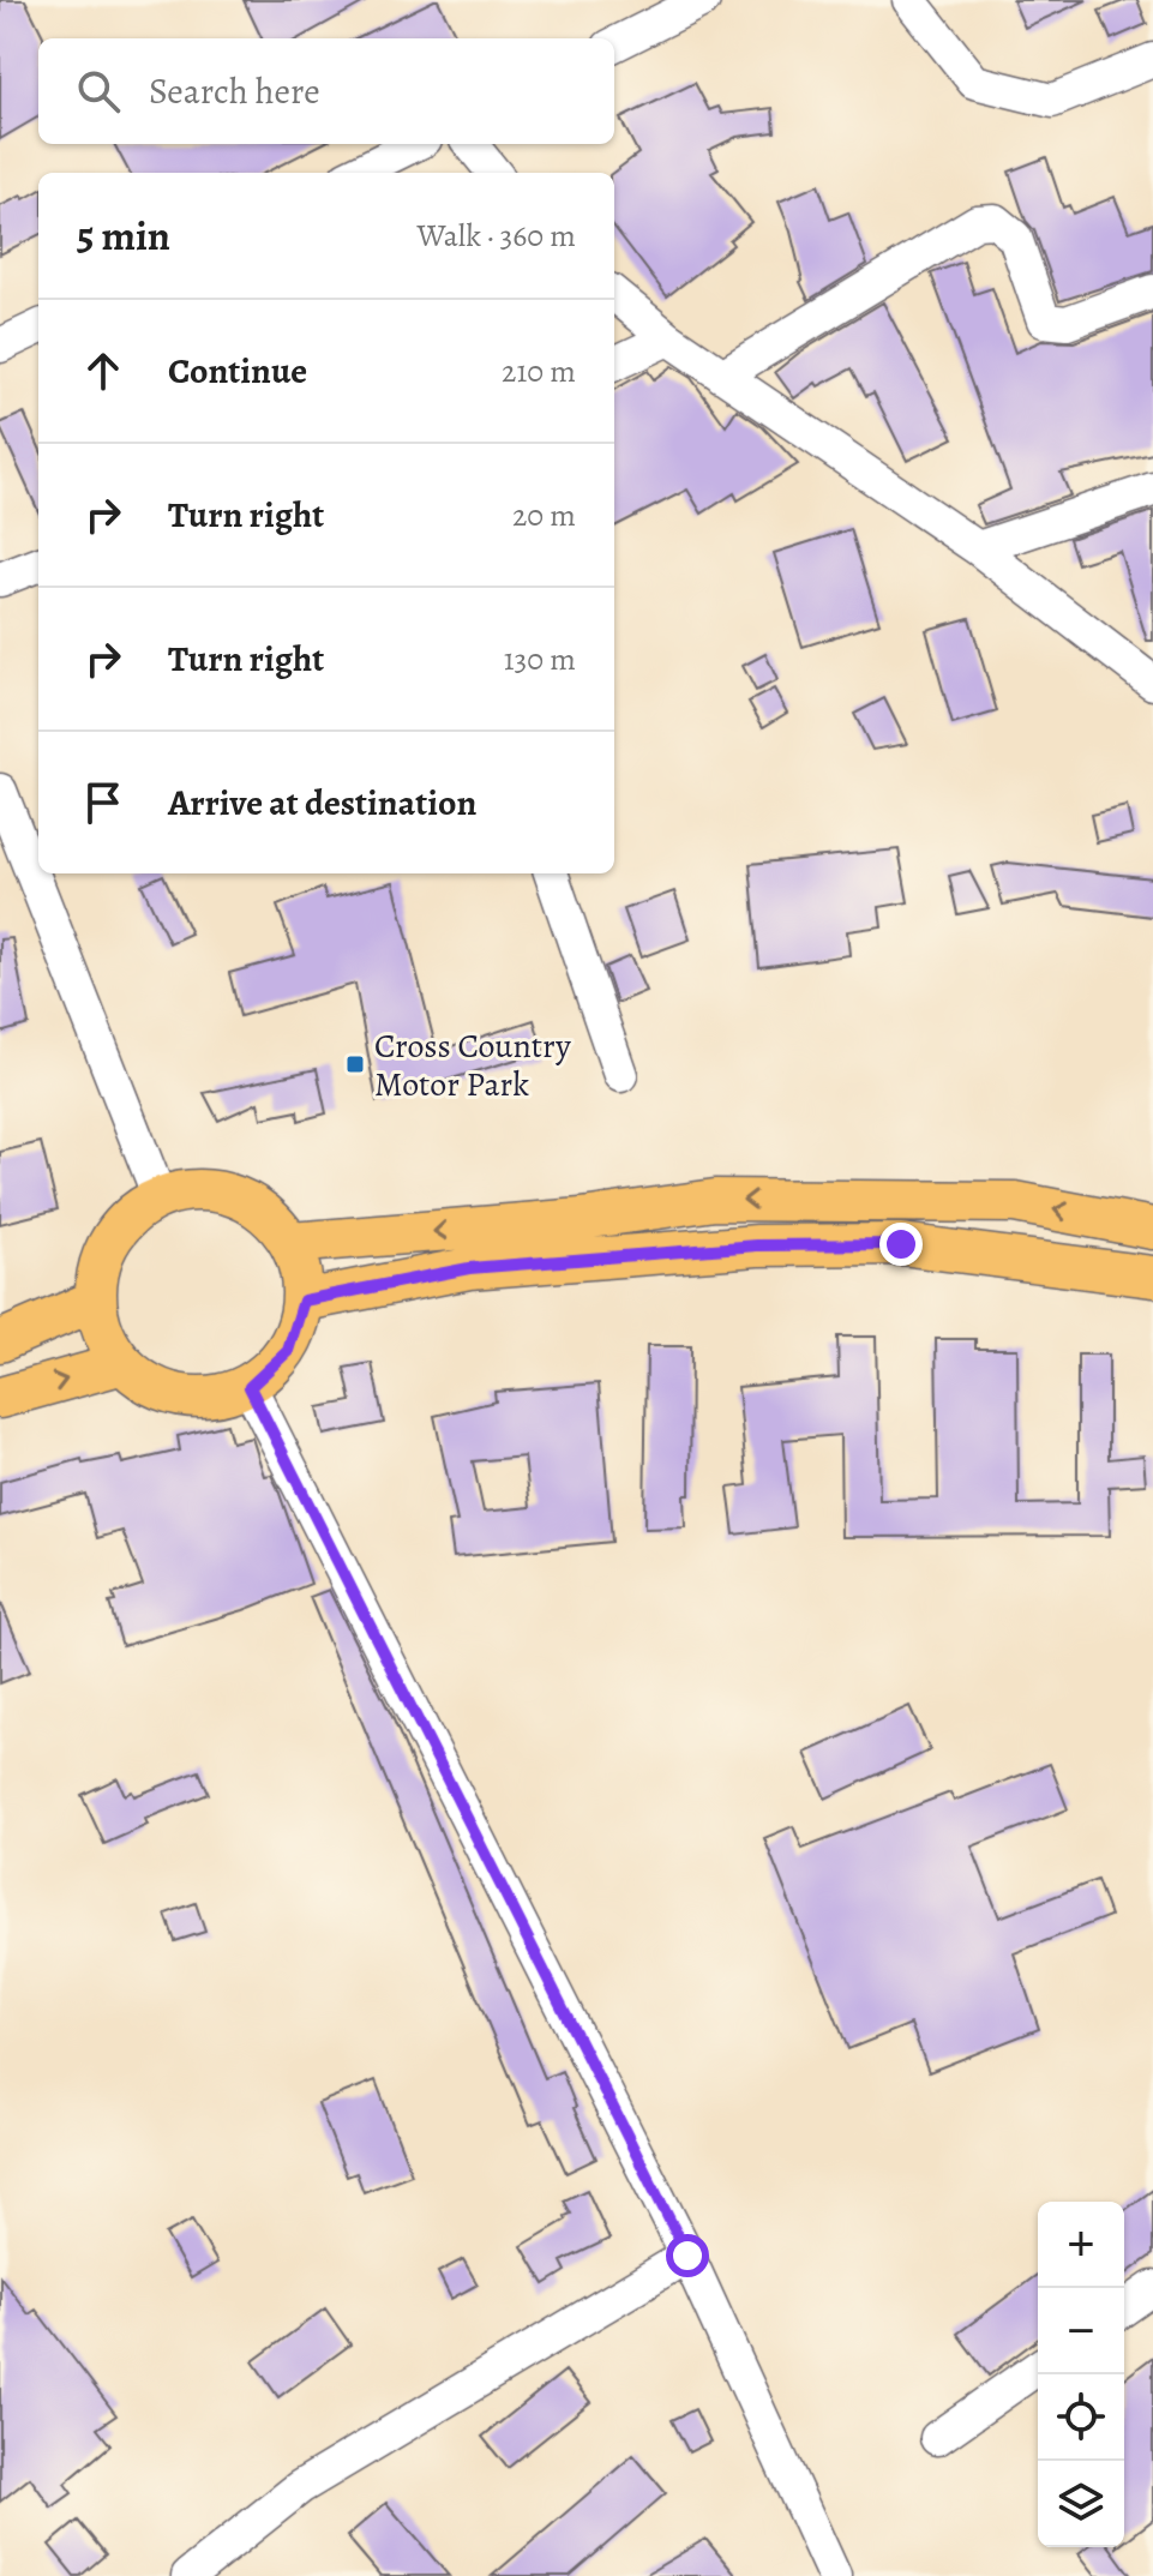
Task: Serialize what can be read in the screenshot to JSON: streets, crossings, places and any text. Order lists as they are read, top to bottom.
{
  "places": {
    "transit": ["Cross Country Motor Park"]
  },
  "page": {
    "search": "Search here",
    "heading": ["5 min", "Walk · 360 m"],
    "list": [
      ["Continue", "210 m"],
      ["Turn right", "20 m"],
      ["Turn right", "130 m"],
      "Arrive at destination"
    ],
    "map_buttons": ["+", "−"]
  }
}
